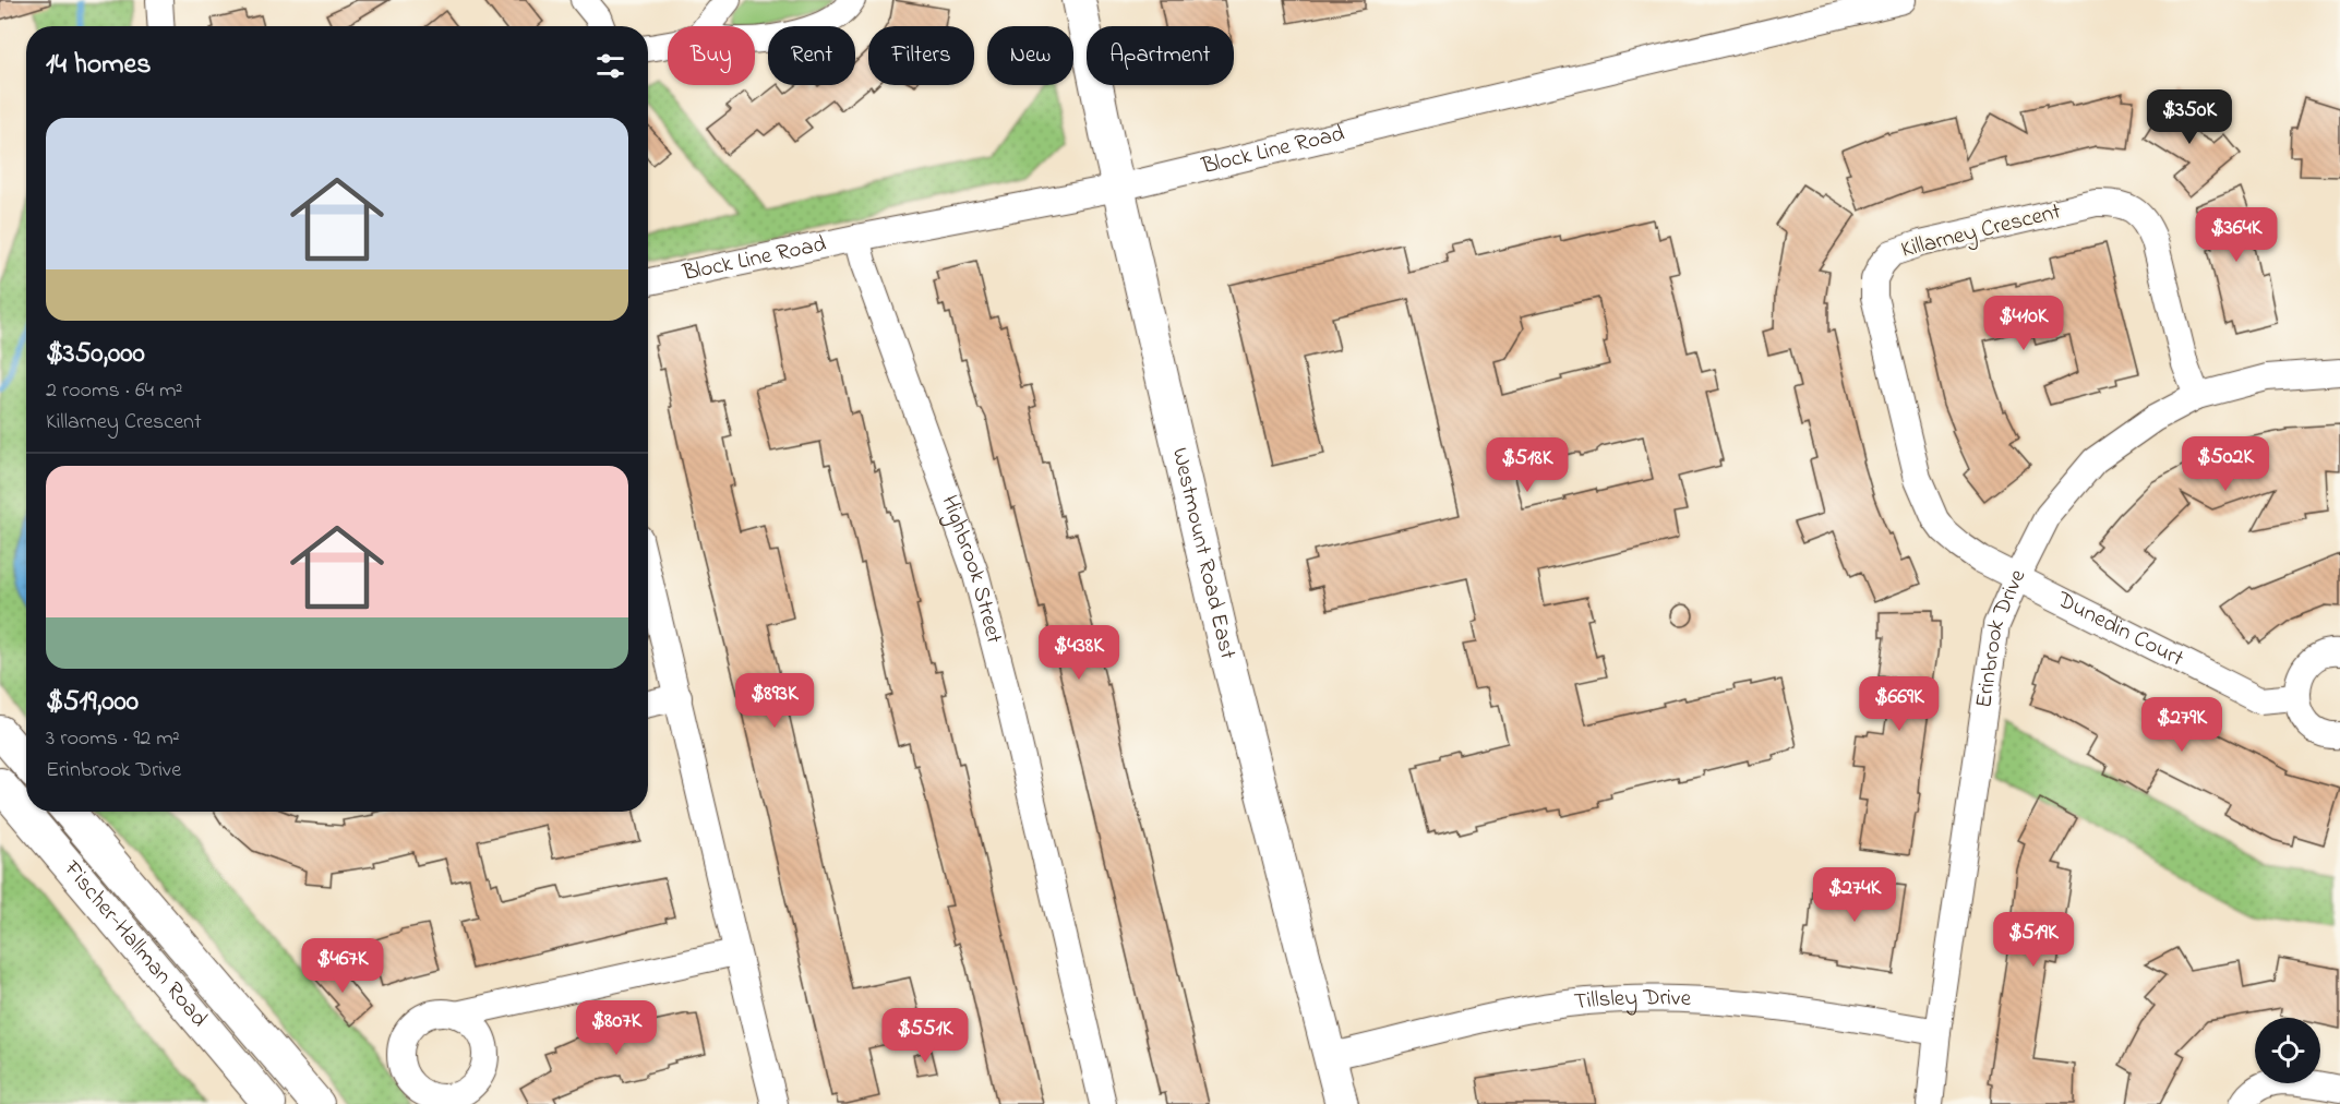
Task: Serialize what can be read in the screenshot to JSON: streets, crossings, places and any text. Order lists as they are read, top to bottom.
{
  "streets": {
    "main road": ["Westmount Road East", "Fischer-Hallman Road"],
    "street": [
      "Block Line Road",
      "Killarney Crescent",
      "Highbrook Street",
      "Dunedin Court",
      "Erinbrook Drive",
      "Tillsley Drive"
    ]
  },
  "crossings": [
    ["Block Line Road", "Westmount Road East"],
    ["Block Line Road", "Highbrook Street"],
    ["Killarney Crescent", "Dunedin Court"],
    ["Killarney Crescent", "Erinbrook Drive"],
    ["Westmount Road East", "Tillsley Drive"],
    ["Dunedin Court", "Erinbrook Drive"],
    ["Erinbrook Drive", "Tillsley Drive"]
  ],
  "page": {
    "chip": [
      "Buy",
      "Rent",
      "Filters",
      "New",
      "Apartment"
    ],
    "heading": "14 homes",
    "price": [
      "$350K",
      "$364K",
      "$410K",
      "$502K",
      "$518K",
      "$438K",
      "$893K",
      "$669K",
      "$279K",
      "$274K",
      "$519K",
      "$467K",
      "$807K",
      "$551K"
    ],
    "list": [
      {
        "name": "$350,000",
        "note": "2 rooms · 64 m² · Killarney Crescent"
      },
      {
        "name": "$519,000",
        "note": "3 rooms · 92 m² · Erinbrook Drive"
      }
    ]
  }
}
